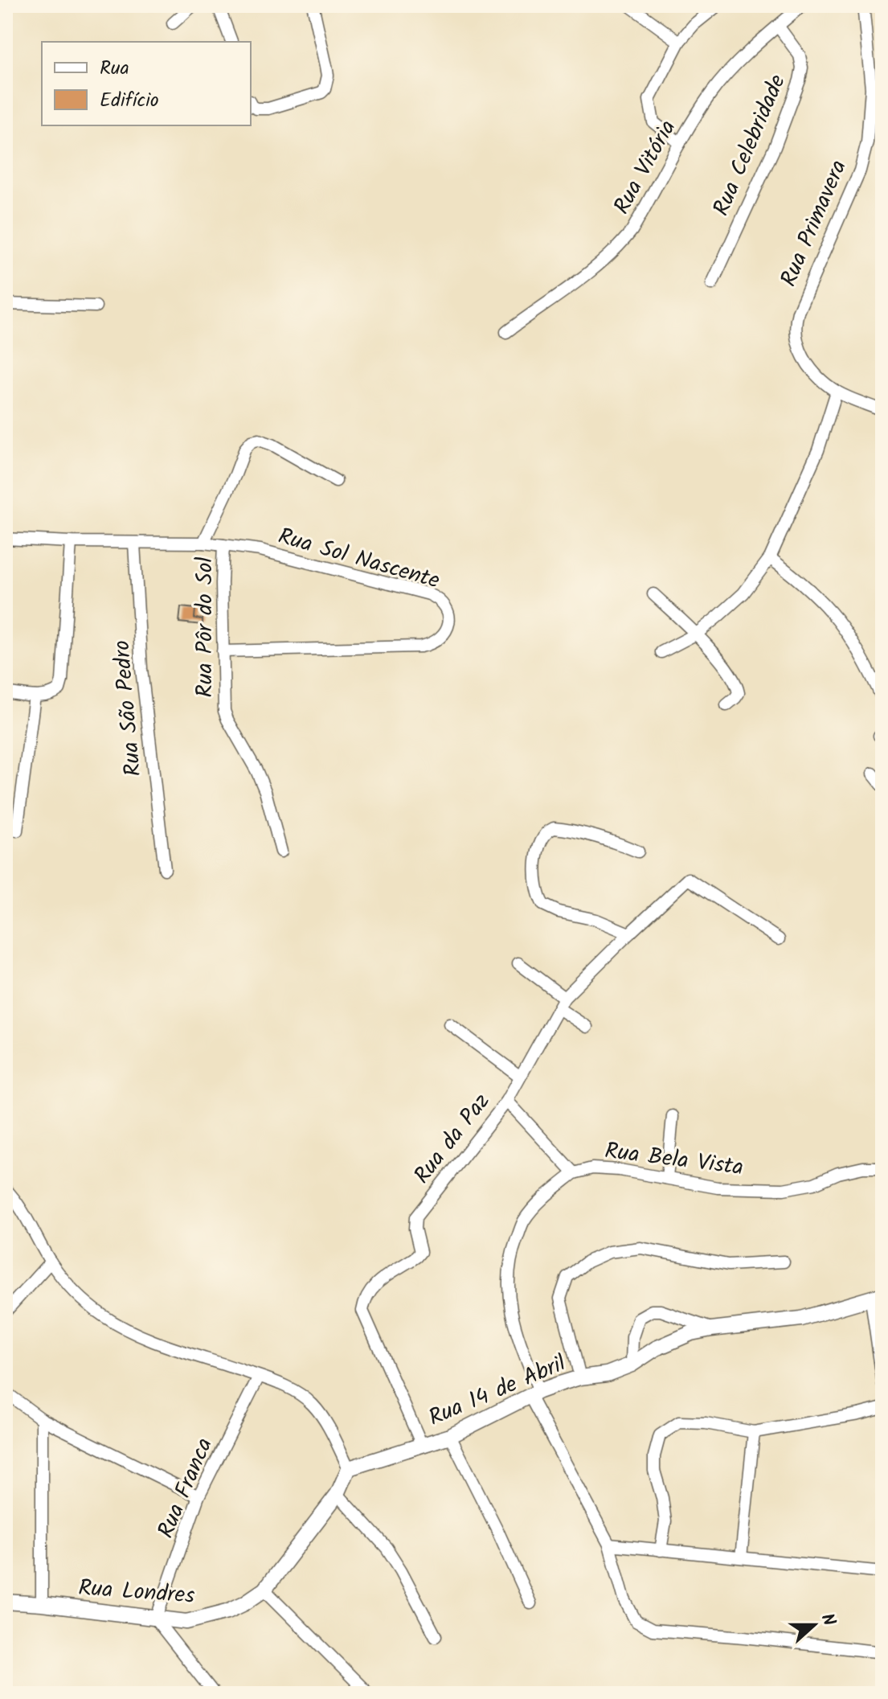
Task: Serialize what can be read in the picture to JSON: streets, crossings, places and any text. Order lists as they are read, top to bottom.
{
  "streets": {
    "street": [
      "Rua Celebridade",
      "Rua Vitória",
      "Rua Primavera",
      "Rua Sol Nascente",
      "Rua Pôr do Sol",
      "Rua São Pedro",
      "Rua da Paz",
      "Rua Bela Vista",
      "Rua 14 de Abril",
      "Rua Franca",
      "Rua Londres"
    ]
  },
  "crossings": [
    ["Rua Celebridade", "Rua Vitória"],
    ["Rua Sol Nascente", "Rua Pôr do Sol"],
    ["Rua Sol Nascente", "Rua São Pedro"],
    ["Rua da Paz", "Rua Bela Vista"],
    ["Rua da Paz", "Rua 14 de Abril"],
    ["Rua Bela Vista", "Rua 14 de Abril"],
    ["Rua 14 de Abril", "Rua Londres"],
    ["Rua Franca", "Rua Londres"]
  ],
  "legend": ["Rua", "Edifício"],
  "north": "right"
}
